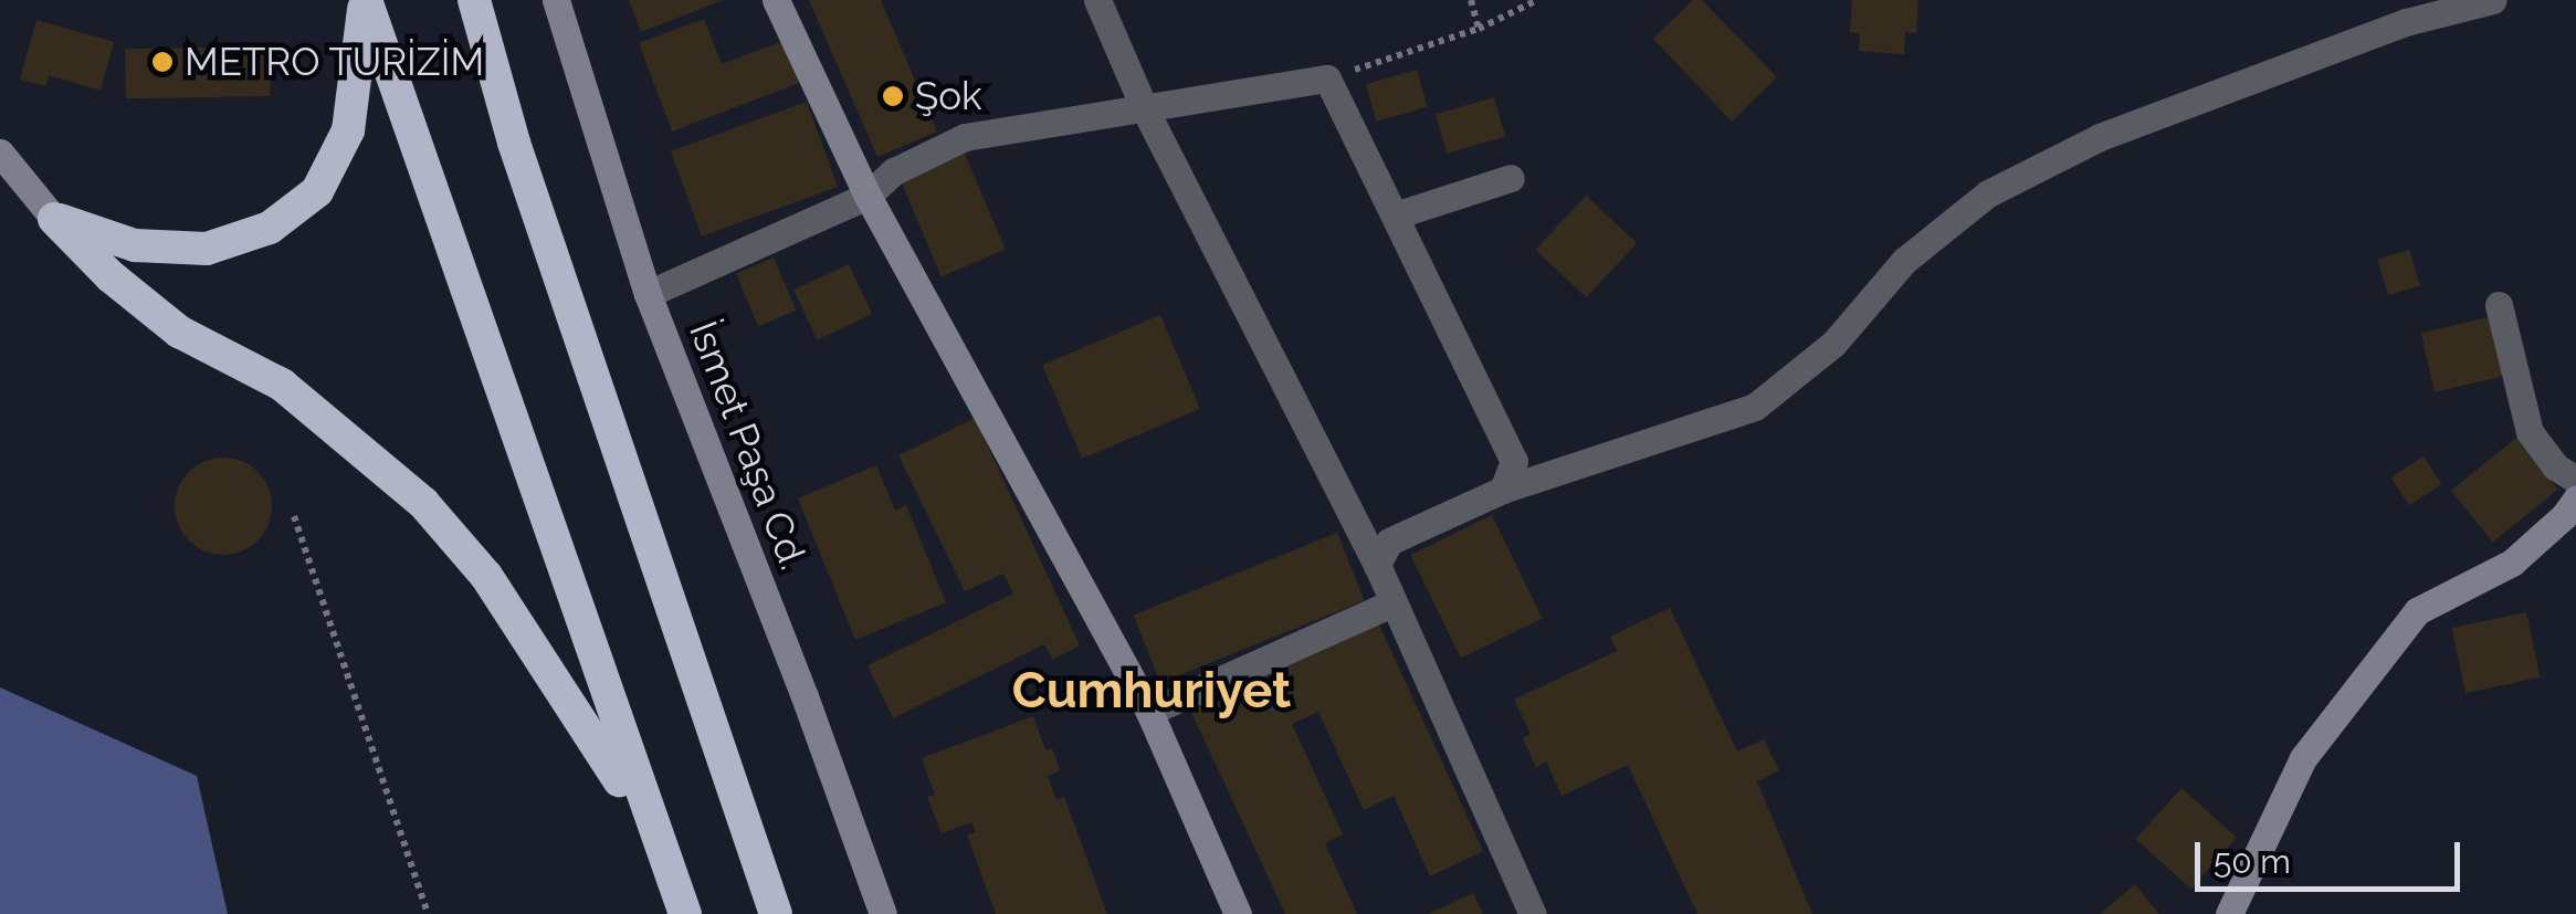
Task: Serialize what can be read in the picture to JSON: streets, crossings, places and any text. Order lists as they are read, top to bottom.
{
  "streets": {
    "street": ["İsmet Paşa Cd."]
  },
  "districts": ["Cumhuriyet"],
  "places": ["METRO TURİZİM", "Şok"],
  "scale_bar": "50 m"
}
